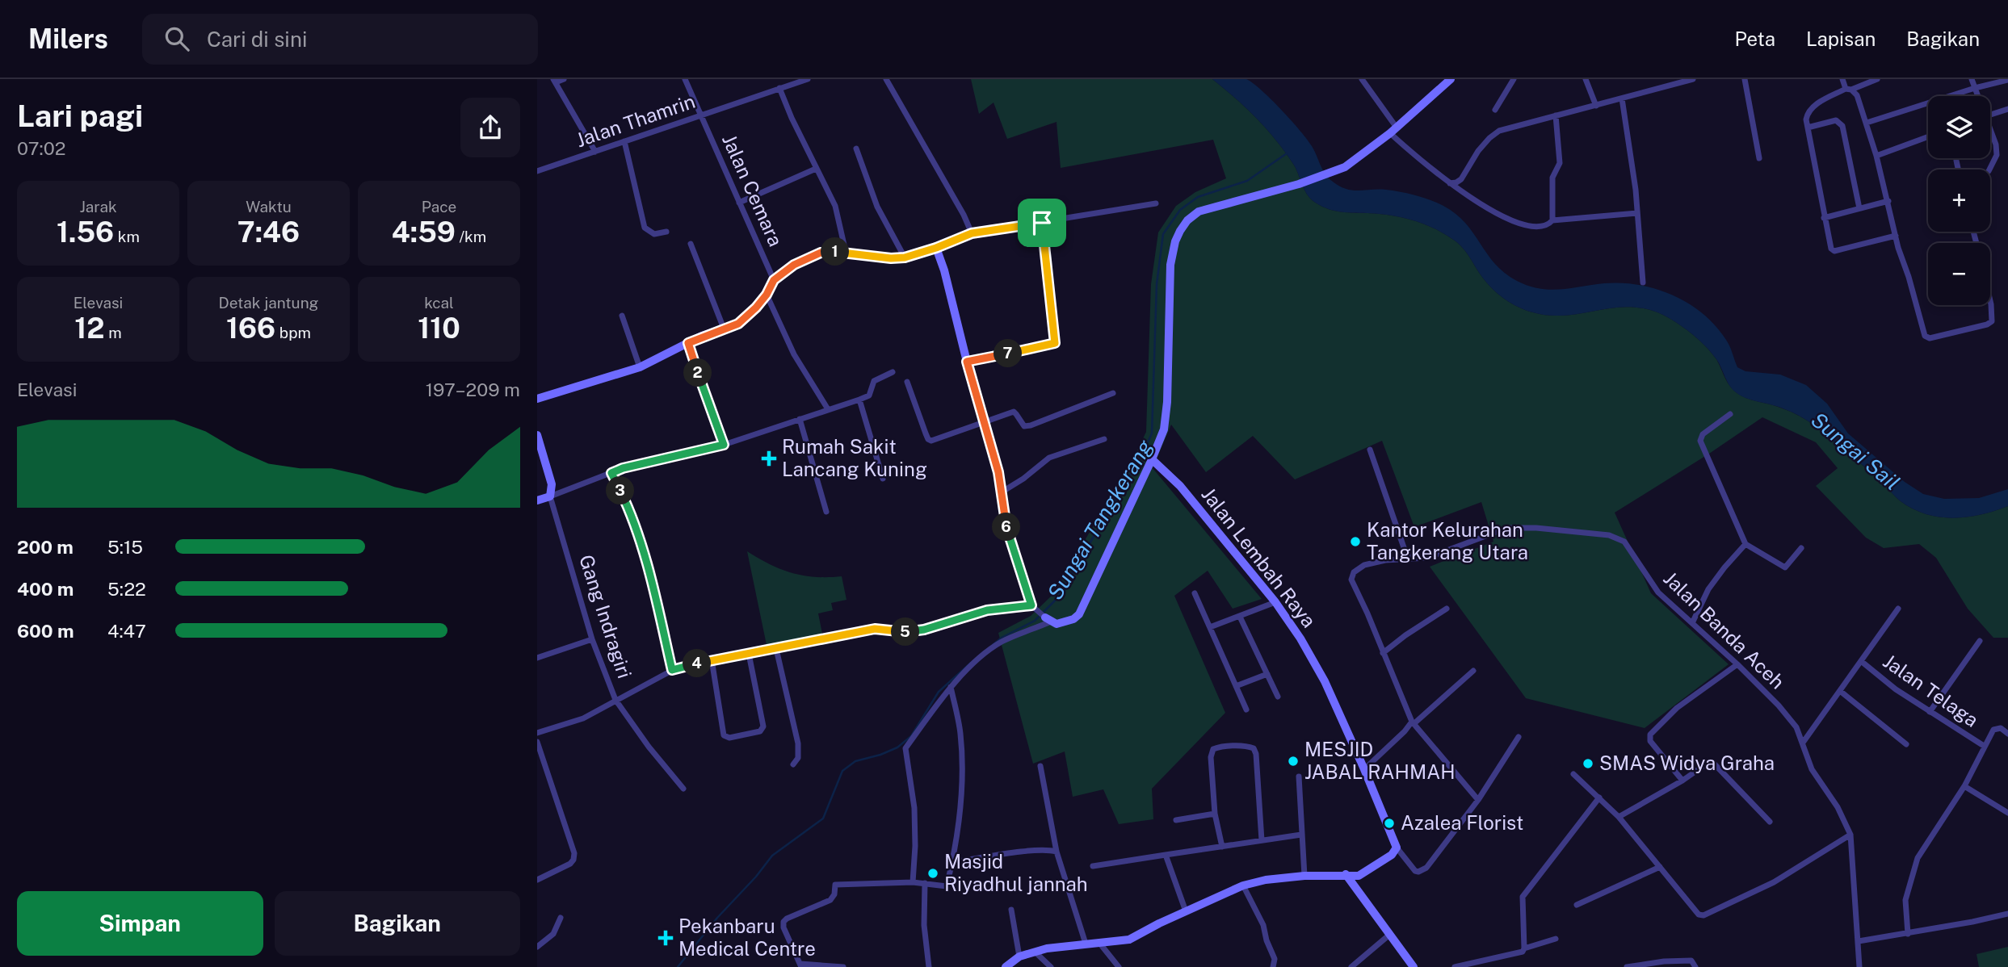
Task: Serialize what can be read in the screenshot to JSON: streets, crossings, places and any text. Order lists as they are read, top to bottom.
{
  "streets": {
    "street": [
      "Jalan Thamrin",
      "Jalan Cemara",
      "Jalan Lembah Raya",
      "Gang Indragiri",
      "Jalan Banda Aceh",
      "Jalan Telaga"
    ]
  },
  "crossings": [
    ["Jalan Thamrin", "Jalan Cemara"],
    ["Jalan Banda Aceh", "Jalan Telaga"]
  ],
  "water": ["Sungai Sail", "Sungai Tangkerang"],
  "places": {
    "health": ["Rumah Sakit Lancang Kuning", "Pekanbaru Medical Centre"],
    "other": [
      "Kantor Kelurahan Tangkerang Utara",
      "MESJID JABAL RAHMAH",
      "SMAS Widya Graha",
      "Azalea Florist",
      "Masjid Riyadhul jannah"
    ]
  },
  "page": {
    "header": "Milers",
    "search": "Cari di sini",
    "nav": ["Peta", "Lapisan", "Bagikan"],
    "heading": ["Lari pagi", "07:02"],
    "map_buttons": ["+", "−"],
    "stats": [
      ["Jarak", "1.56 km"],
      ["Waktu", "7:46"],
      ["Pace", "4:59 /km"],
      ["Elevasi", "12 m"],
      ["Detak jantung", "166 bpm"],
      ["kcal", "110"]
    ],
    "pins": [
      "1",
      "7",
      "2",
      "3",
      "6",
      "5",
      "4"
    ],
    "chart": ["Elevasi", "197–209 m"],
    "list": [
      {
        "name": "200 m",
        "note": "5:15"
      },
      {
        "name": "400 m",
        "note": "5:22"
      },
      {
        "name": "600 m",
        "note": "4:47"
      }
    ],
    "buttons": ["Simpan", "Bagikan"]
  }
}
